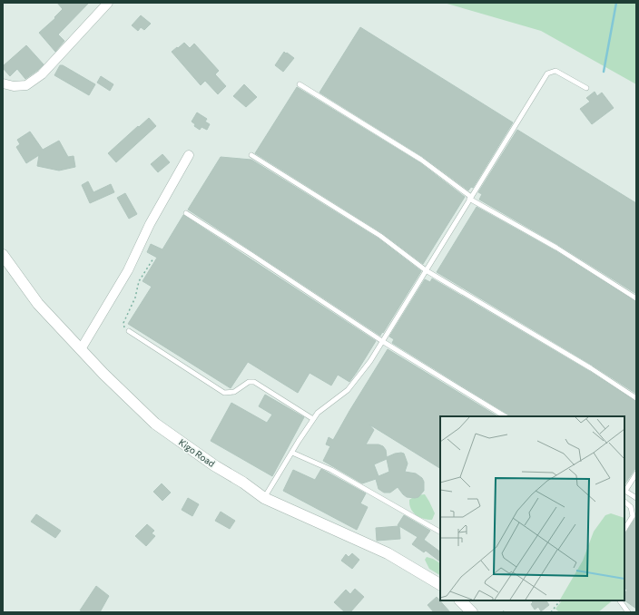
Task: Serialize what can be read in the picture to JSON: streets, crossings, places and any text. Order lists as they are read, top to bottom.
{
  "streets": {
    "street": ["Kigo Road"]
  }
}
